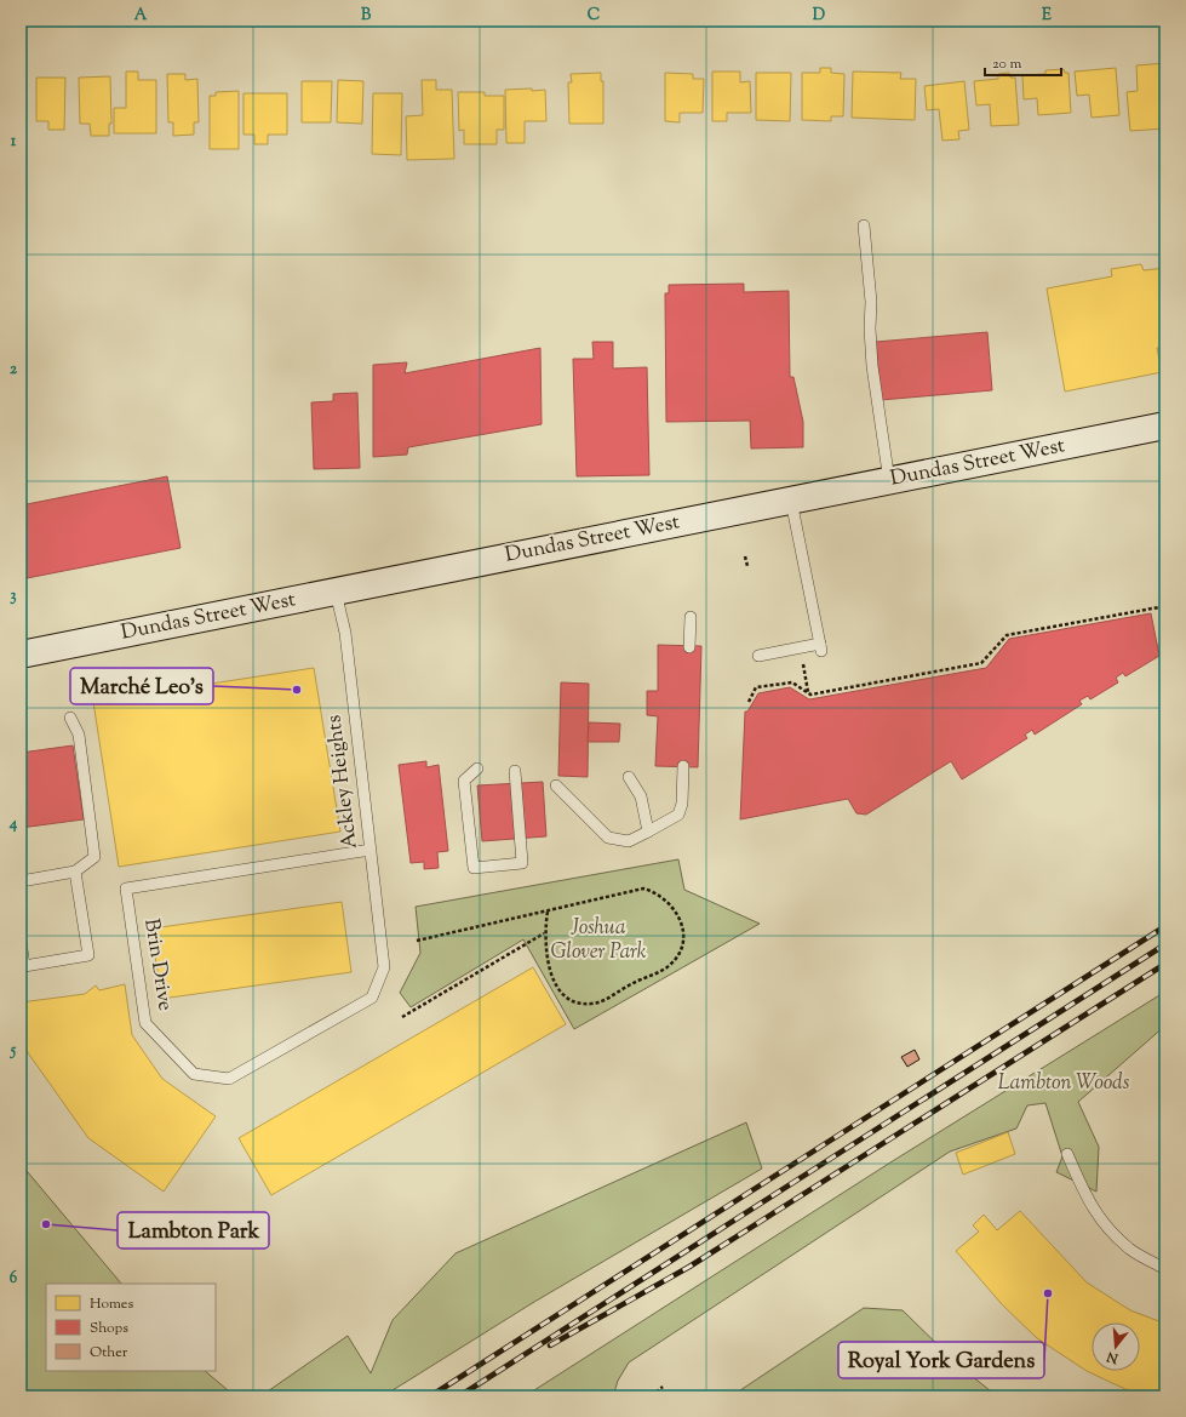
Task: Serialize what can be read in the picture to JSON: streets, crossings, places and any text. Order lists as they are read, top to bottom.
{
  "streets": {
    "main road": ["Dundas Street West"],
    "lane": ["Ackley Heights", "Brin Drive"]
  },
  "crossings": [
    ["Dundas Street West", "Ackley Heights"],
    ["Ackley Heights", "Brin Drive"]
  ],
  "parks": ["Joshua Glover Park", "Lambton Woods"],
  "places": ["Marché Leo’s", "Lambton Park", "Royal York Gardens"],
  "legend": ["Homes", "Shops", "Other"],
  "scale_bar": "20 m",
  "north": "bottom",
  "grid": {
    "columns": [
      "A",
      "B",
      "C",
      "D",
      "E"
    ],
    "rows": [
      "1",
      "2",
      "3",
      "4",
      "5",
      "6"
    ]
  }
}
